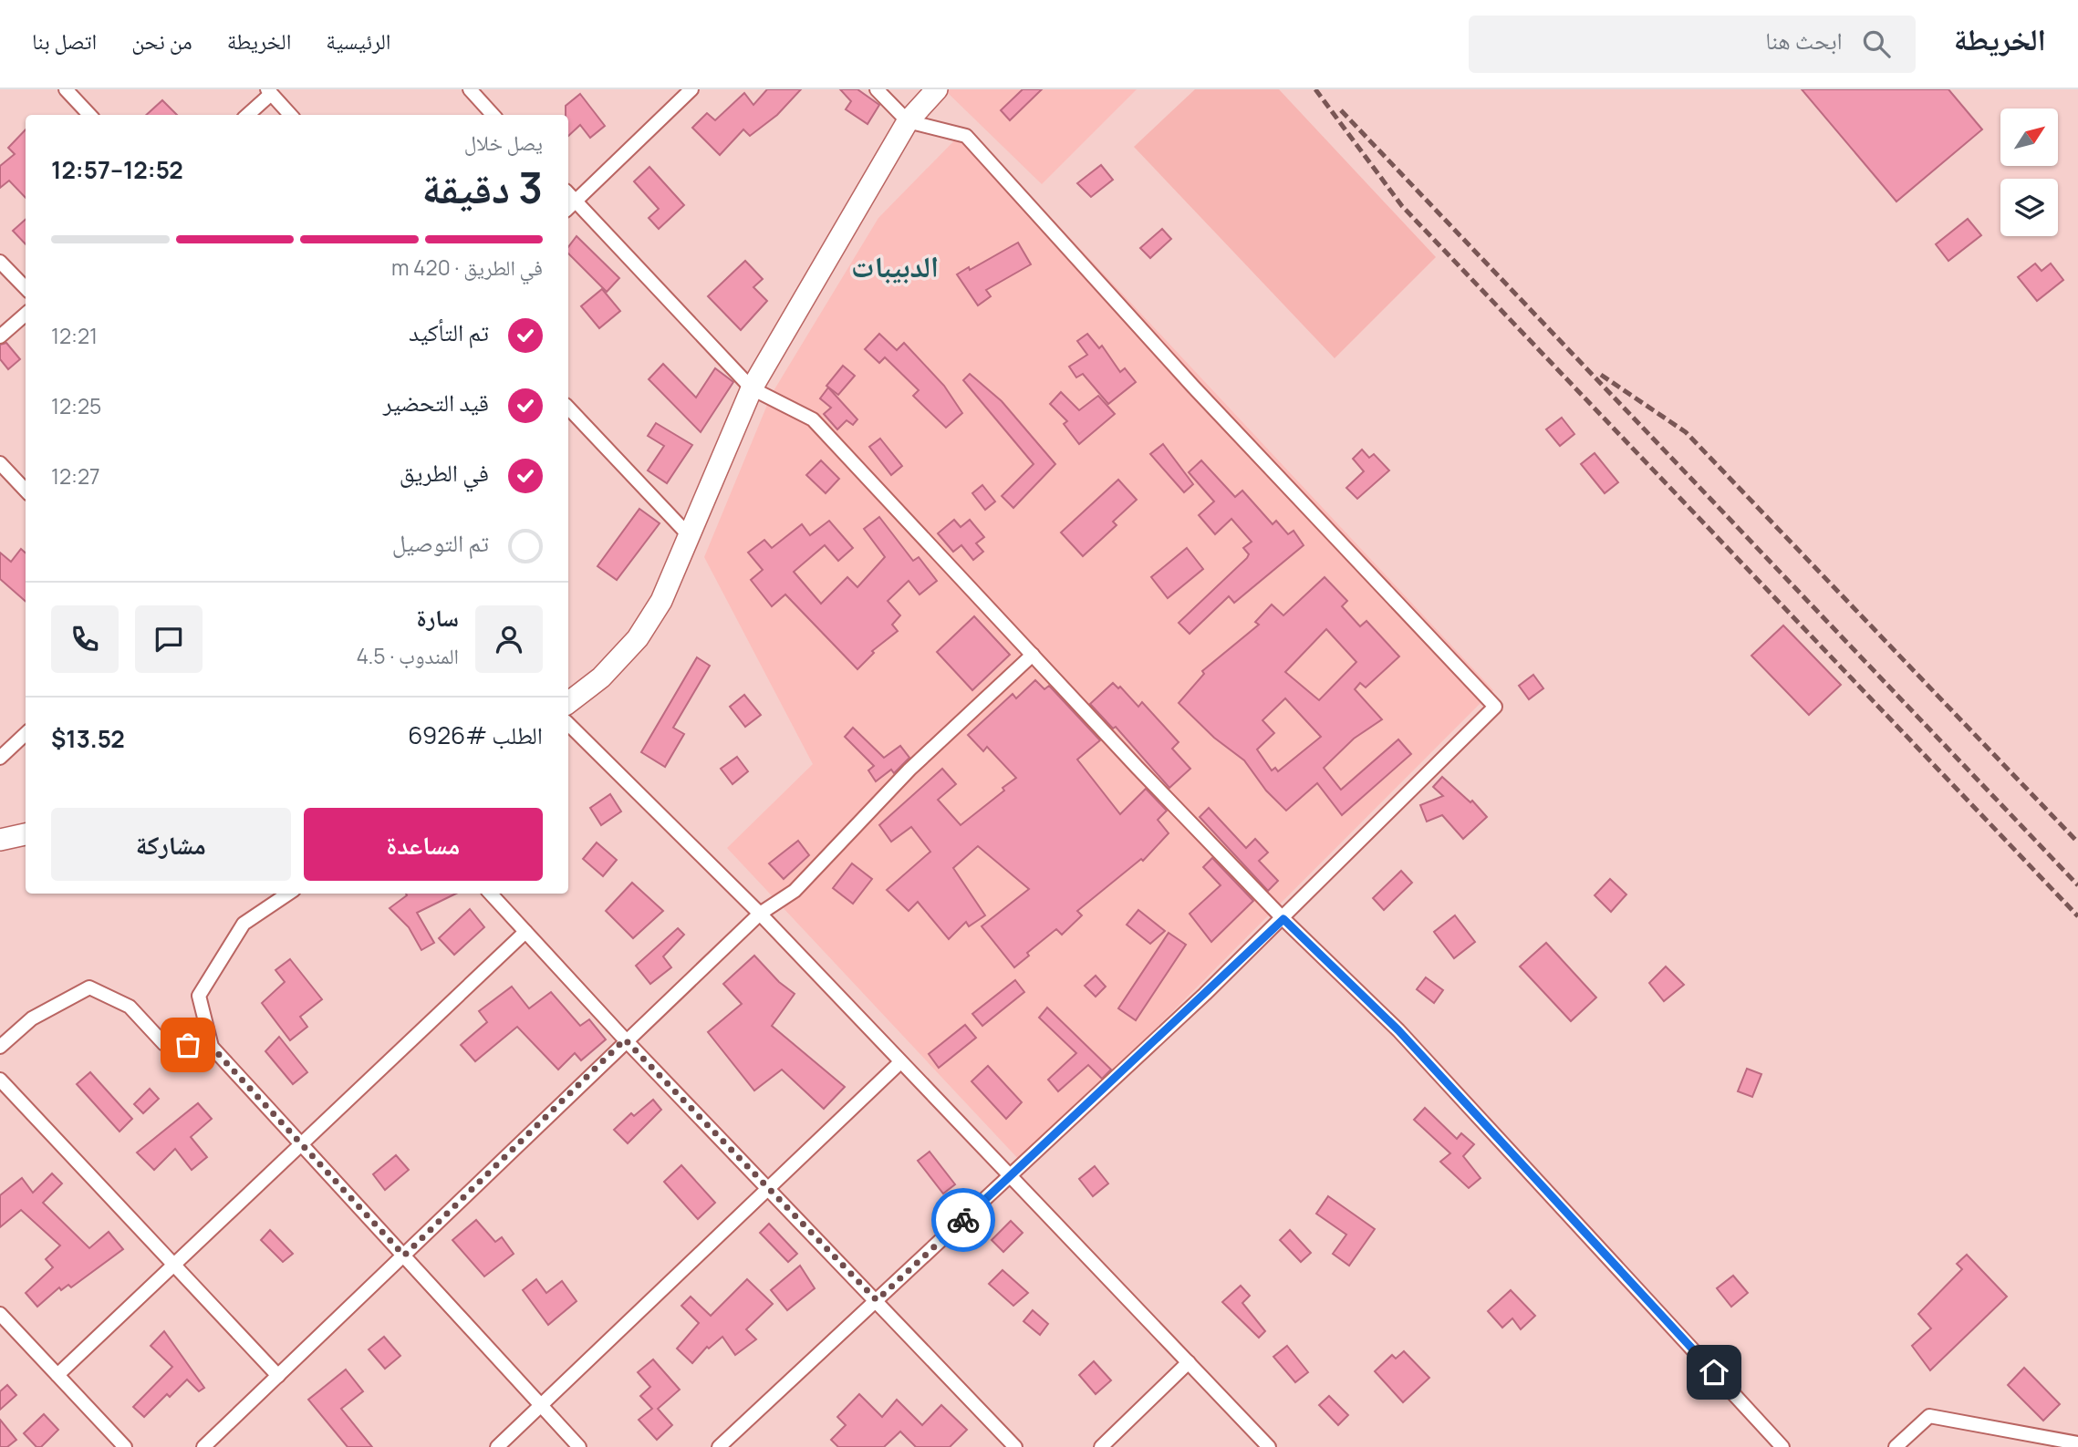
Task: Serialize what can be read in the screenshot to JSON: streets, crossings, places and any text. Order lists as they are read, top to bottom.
{
  "districts": ["الدبيبات"],
  "north": "top right",
  "page": {
    "header": "الخريطة",
    "search": "ابحث هنا",
    "nav": [
      "الرئيسية",
      "الخريطة",
      "من نحن",
      "اتصل بنا"
    ],
    "heading": ["3 دقيقة", "يصل خلال", "12:52–12:57"],
    "panel": [
      "سارة",
      "المندوب · 4.5",
      "الطلب #6926",
      "$13.52"
    ],
    "bar": "في الطريق · 420 m",
    "list": [
      ["تم التأكيد", "12:21"],
      ["قيد التحضير", "12:25"],
      ["في الطريق", "12:27"],
      "تم التوصيل"
    ],
    "buttons": ["مساعدة", "مشاركة"]
  }
}
